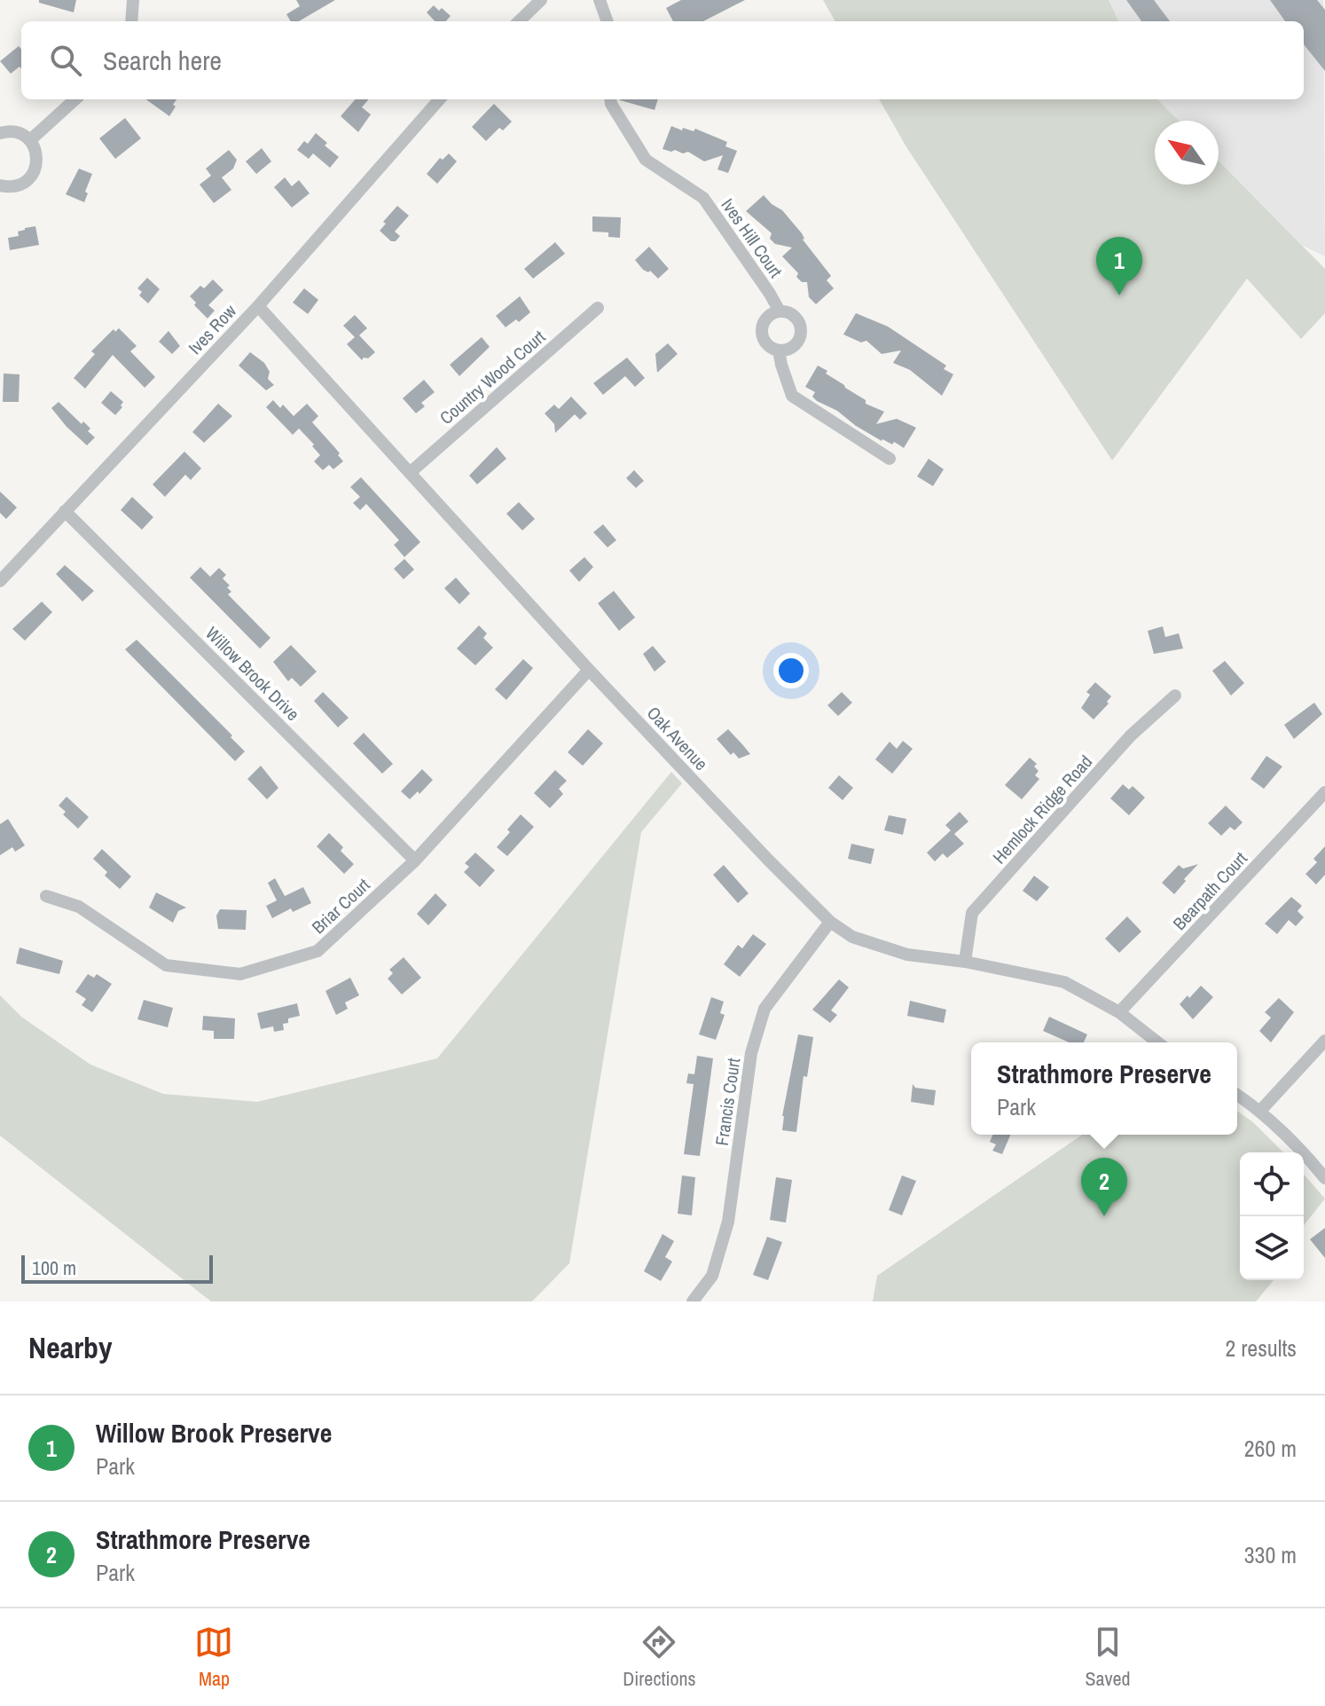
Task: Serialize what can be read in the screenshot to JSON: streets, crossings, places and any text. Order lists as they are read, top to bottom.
{
  "streets": {
    "street": [
      "Ives Hill Court",
      "Ives Row",
      "Country Wood Court",
      "Willow Brook Drive",
      "Oak Avenue",
      "Hemlock Ridge Road",
      "Bearpath Court",
      "Briar Court",
      "Francis Court"
    ]
  },
  "crossings": [
    ["Ives Row", "Willow Brook Drive"],
    ["Ives Row", "Oak Avenue"],
    ["Country Wood Court", "Oak Avenue"],
    ["Willow Brook Drive", "Briar Court"],
    ["Oak Avenue", "Hemlock Ridge Road"],
    ["Oak Avenue", "Bearpath Court"],
    ["Oak Avenue", "Briar Court"],
    ["Oak Avenue", "Francis Court"]
  ],
  "scale_bar": "100 m",
  "north": "top left",
  "page": {
    "search": "Search here",
    "pins": ["1", "2"],
    "popup": ["Strathmore Preserve", "Park"],
    "scale": "100 m",
    "heading": ["Nearby", "2 results"],
    "list": [
      {
        "mark": "1",
        "name": "Willow Brook Preserve",
        "note": "Park",
        "value": "260 m"
      },
      {
        "mark": "2",
        "name": "Strathmore Preserve",
        "note": "Park",
        "value": "330 m"
      }
    ],
    "nav": ["Map", "Directions", "Saved"]
  }
}
